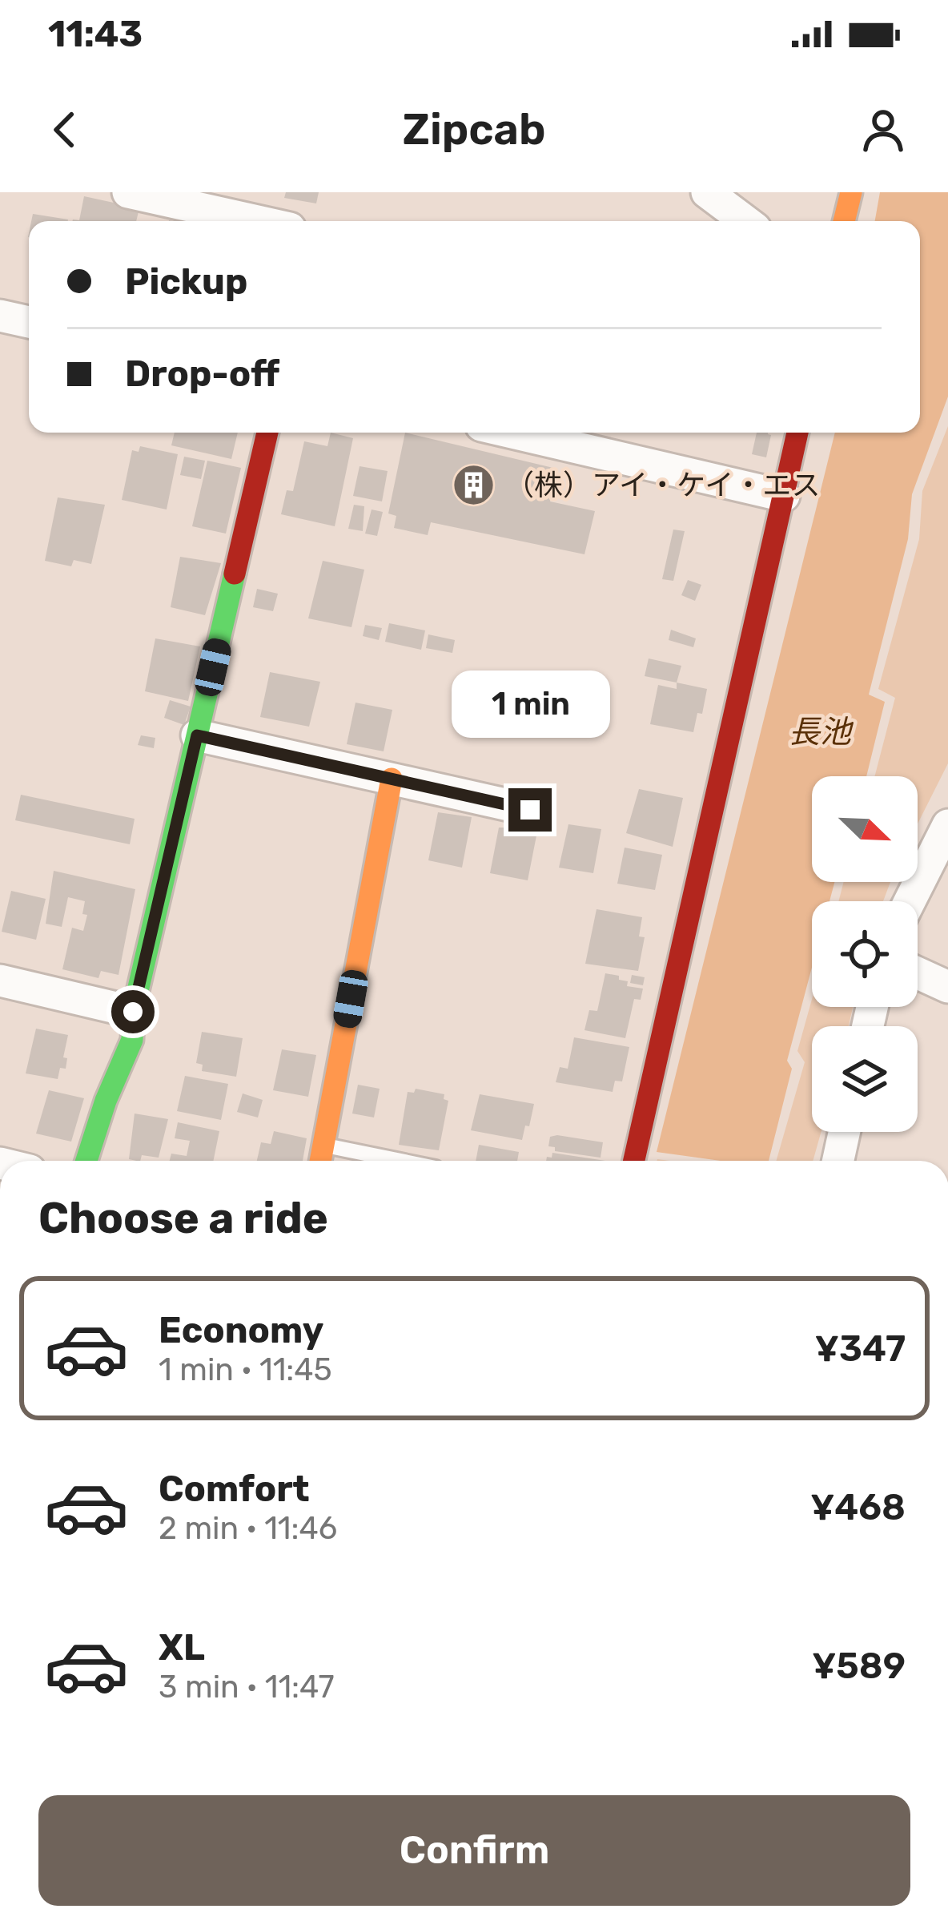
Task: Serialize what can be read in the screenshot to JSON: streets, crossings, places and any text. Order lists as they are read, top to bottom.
{
  "water": ["長池"],
  "places": {
    "building": ["（株）アイ・ケイ・エス"]
  },
  "north": "bottom right",
  "page": {
    "status": "11:43",
    "header": "Zipcab",
    "banner": ["Pickup", "Drop-off"],
    "bubble": "1 min",
    "heading": "Choose a ride",
    "list": [
      {
        "name": "Economy",
        "note": "1 min · 11:45",
        "value": "¥347"
      },
      {
        "name": "Comfort",
        "note": "2 min · 11:46",
        "value": "¥468"
      },
      {
        "name": "XL",
        "note": "3 min · 11:47",
        "value": "¥589"
      }
    ],
    "buttons": "Confirm"
  }
}
